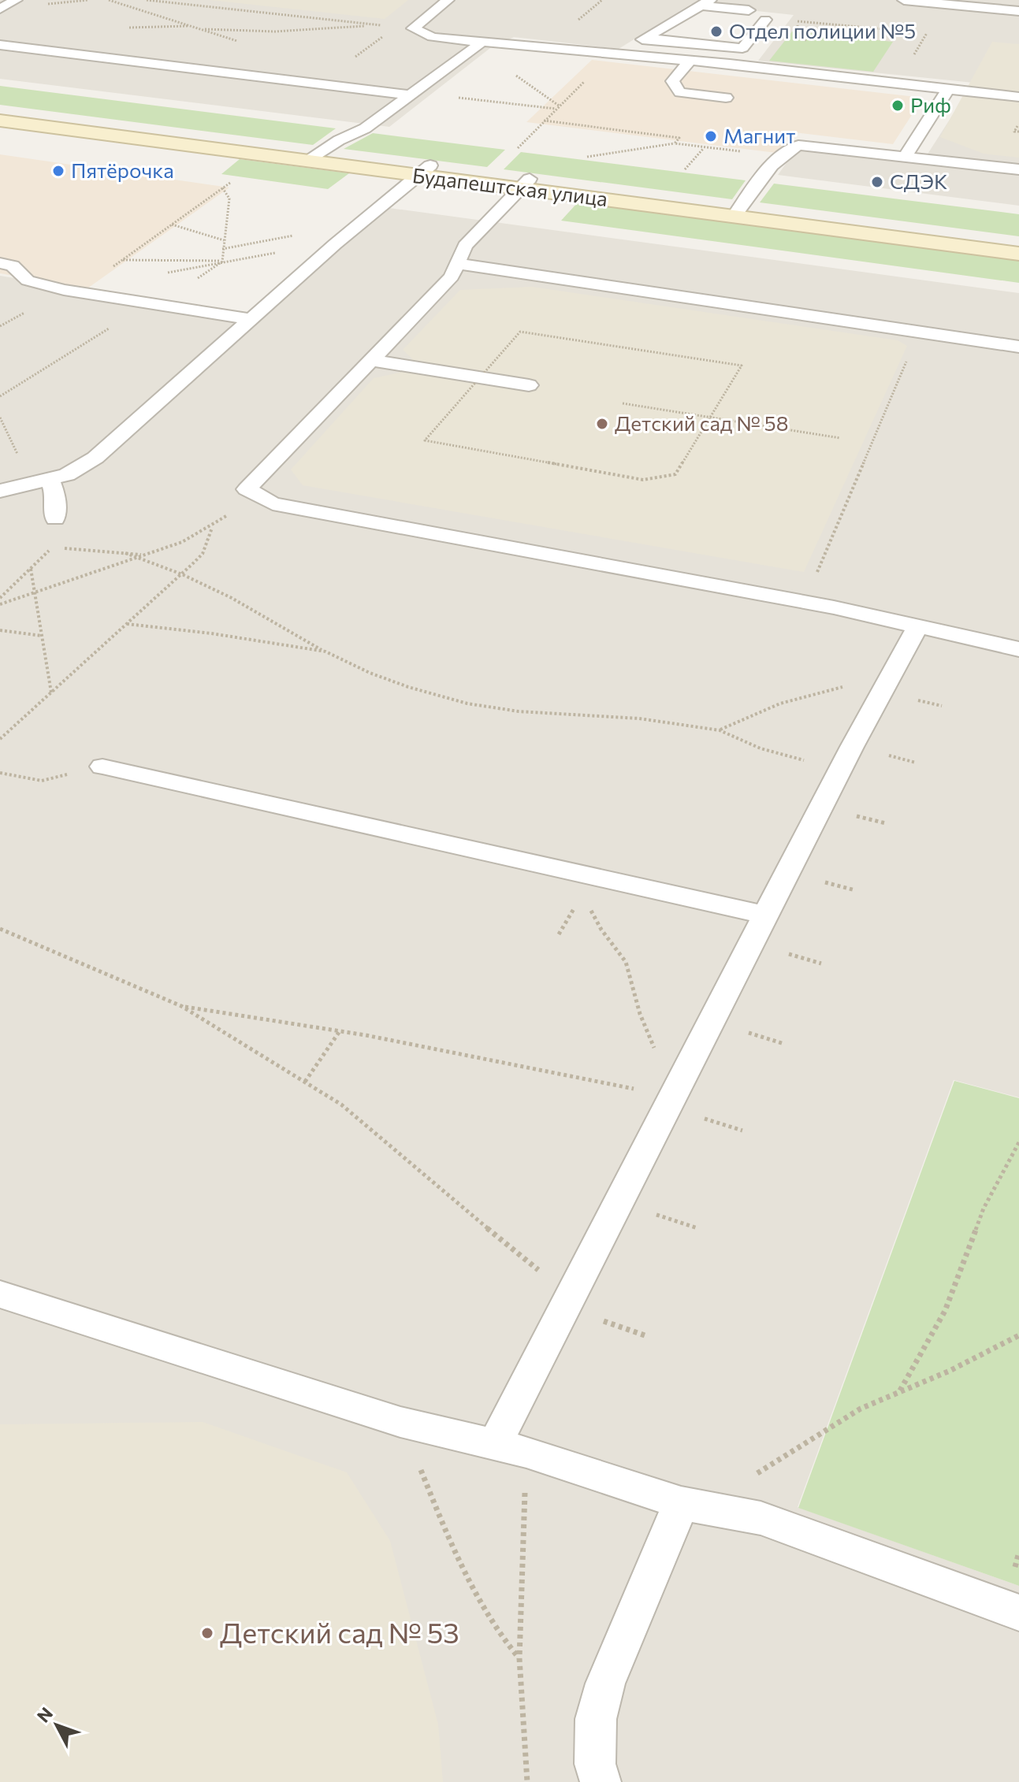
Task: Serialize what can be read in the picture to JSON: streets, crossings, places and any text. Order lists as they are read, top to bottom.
{
  "streets": {
    "street": ["Будапештская улица"]
  },
  "places": [
    "Отдел полиции №5",
    "Риф",
    "Магнит",
    "Пятёрочка",
    "СДЭК",
    "Детский сад № 58",
    "Детский сад № 53"
  ],
  "north": "top left"
}
